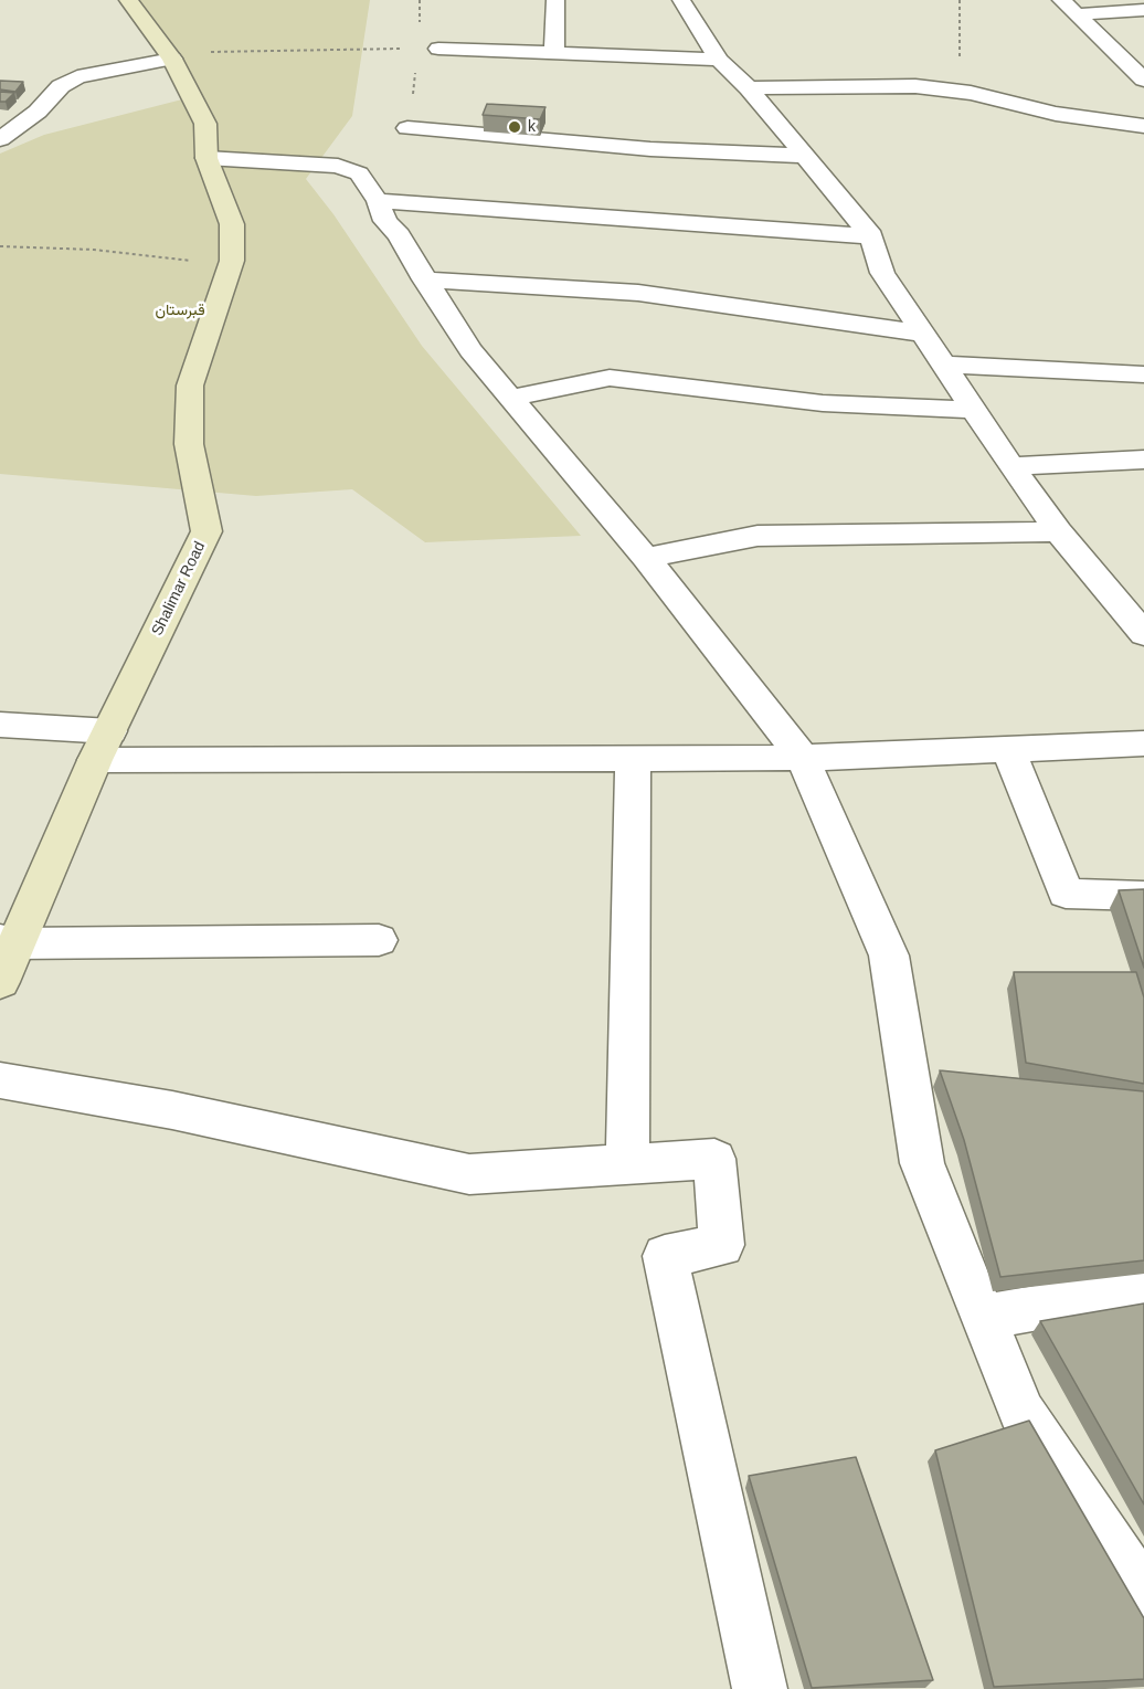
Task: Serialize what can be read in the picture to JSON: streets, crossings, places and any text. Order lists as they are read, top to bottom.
{
  "streets": {
    "street": ["Shalimar Road"]
  },
  "parks": ["قبرستان"],
  "places": ["k"]
}
